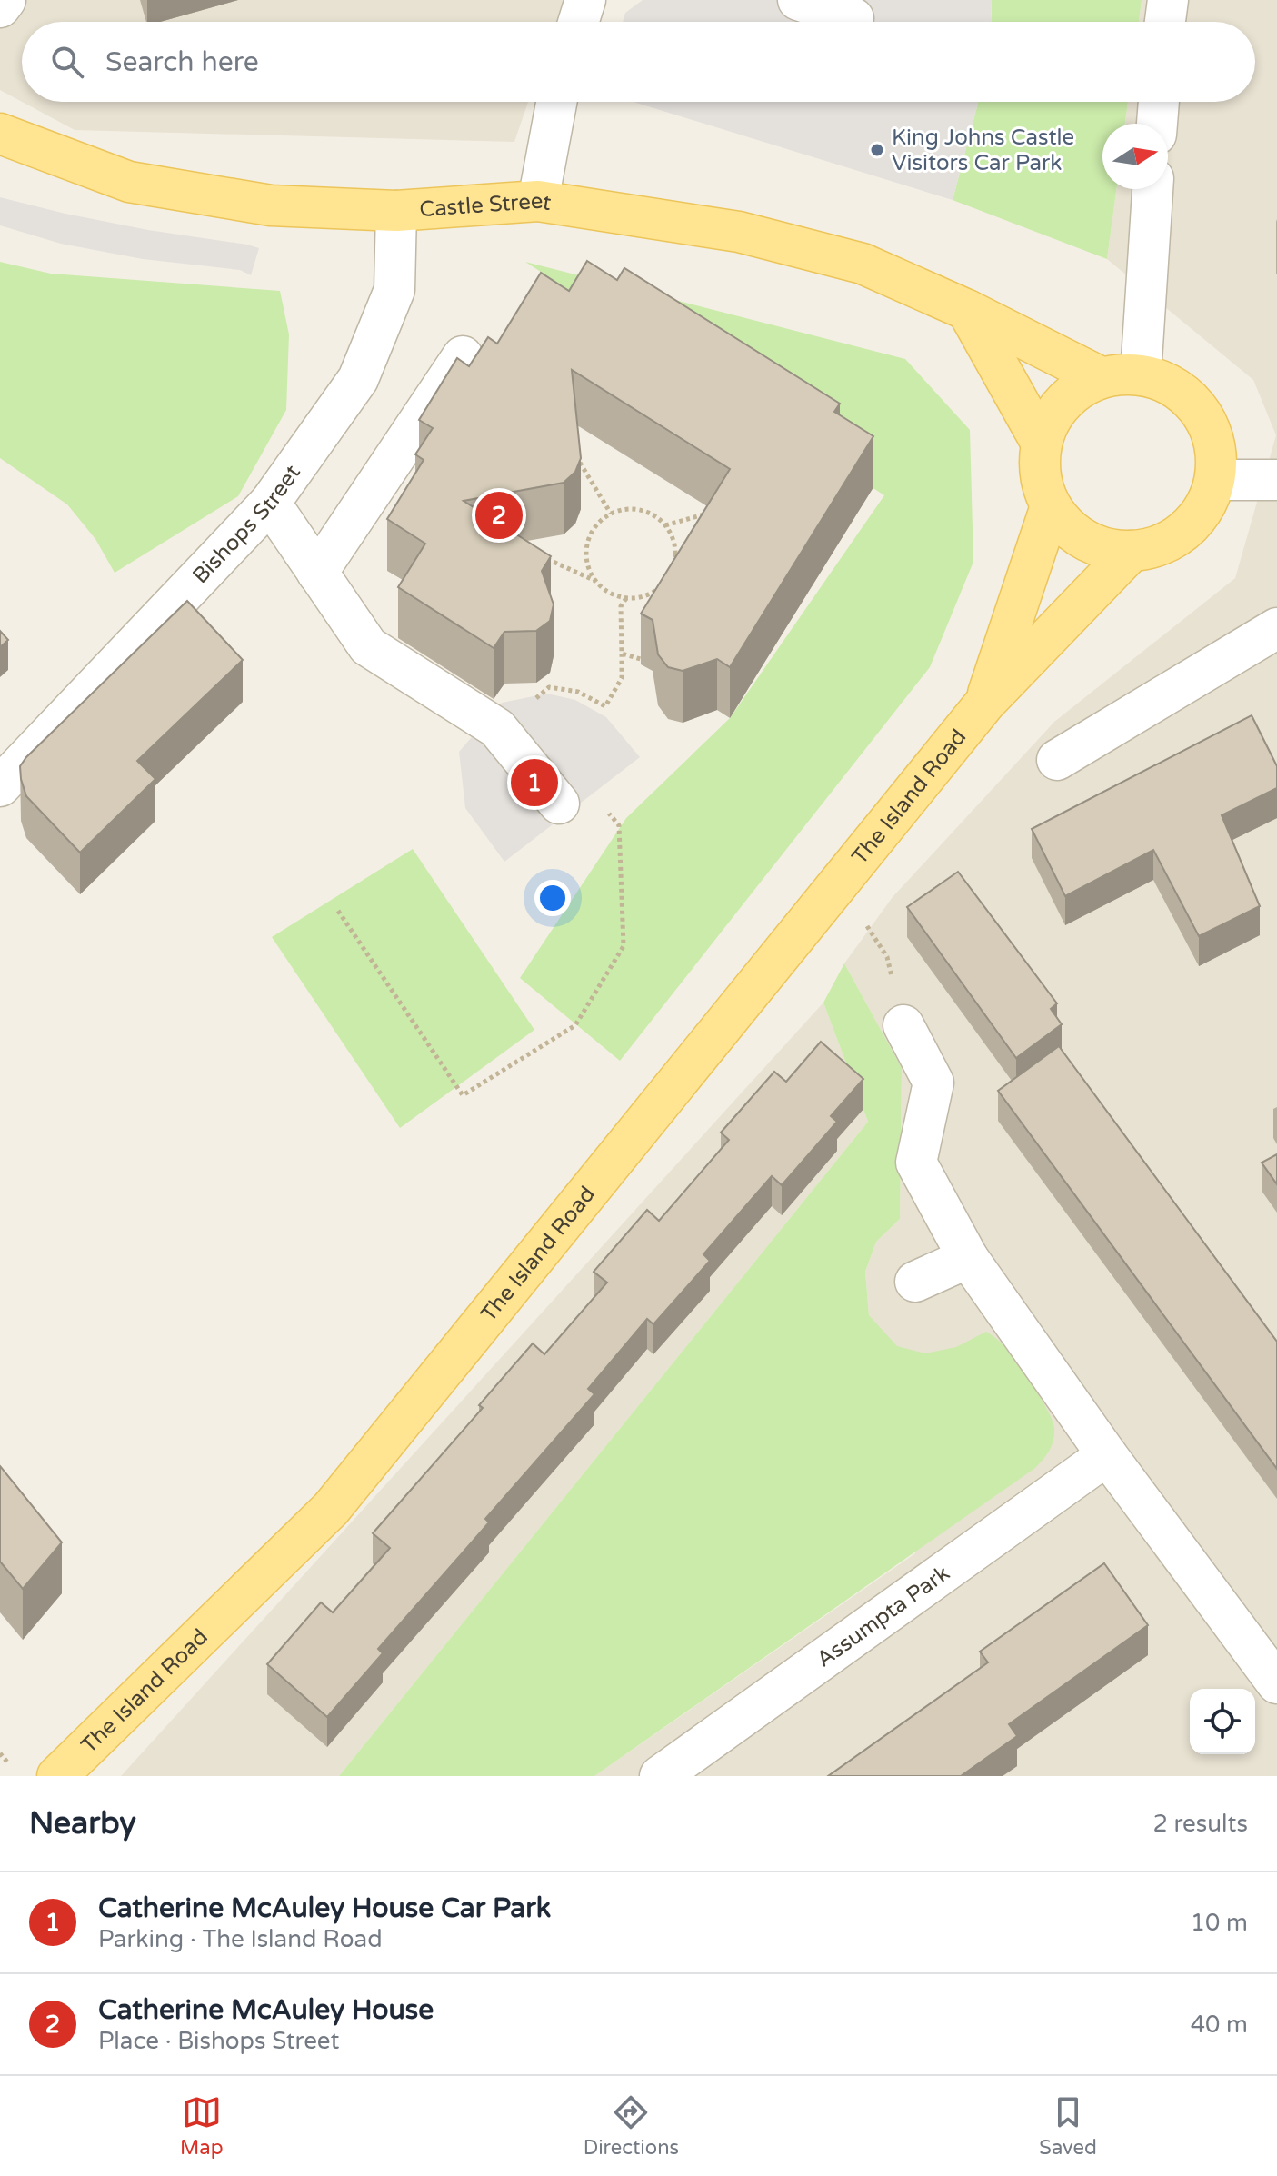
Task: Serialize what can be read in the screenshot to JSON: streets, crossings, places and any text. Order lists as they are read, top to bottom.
{
  "streets": {
    "main road": ["Castle Street", "The Island Road"],
    "street": ["Bishops Street", "Assumpta Park"]
  },
  "crossings": [
    ["Castle Street", "Bishops Street"],
    ["Castle Street", "The Island Road"]
  ],
  "places": ["King Johns Castle Visitors Car Park"],
  "north": "right",
  "page": {
    "search": "Search here",
    "pins": ["2", "1"],
    "heading": ["Nearby", "2 results"],
    "list": [
      {
        "mark": "1",
        "name": "Catherine McAuley House Car Park",
        "note": "Parking · The Island Road",
        "value": "10 m"
      },
      {
        "mark": "2",
        "name": "Catherine McAuley House",
        "note": "Place · Bishops Street",
        "value": "40 m"
      }
    ],
    "nav": ["Map", "Directions", "Saved"]
  }
}
